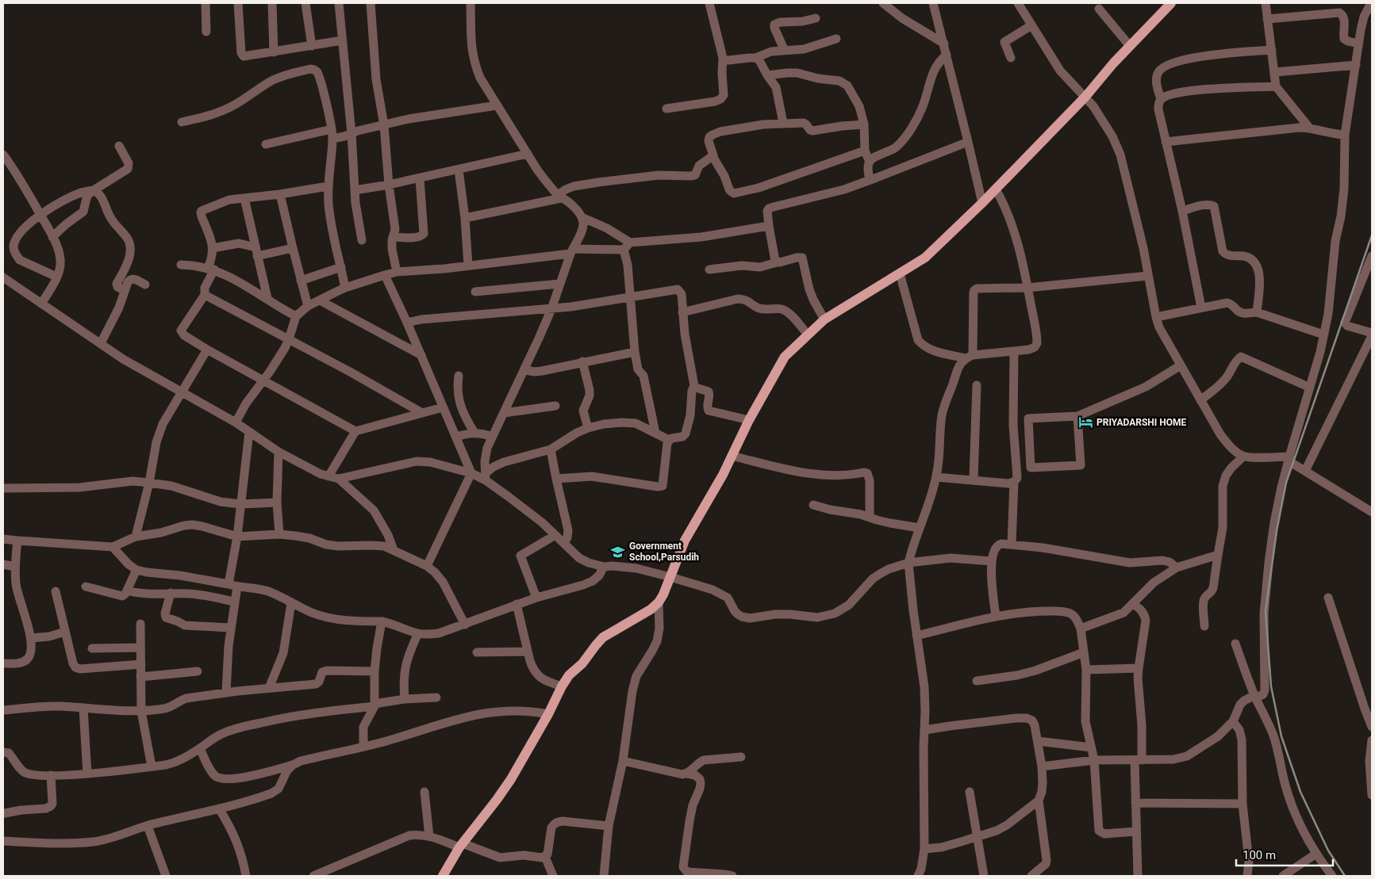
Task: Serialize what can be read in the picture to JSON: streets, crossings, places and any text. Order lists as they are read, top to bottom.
{
  "places": {
    "hotel": ["PRIYADARSHI HOME"],
    "school or university": ["Government School,Parsudih"]
  },
  "scale_bar": "100 m"
}
